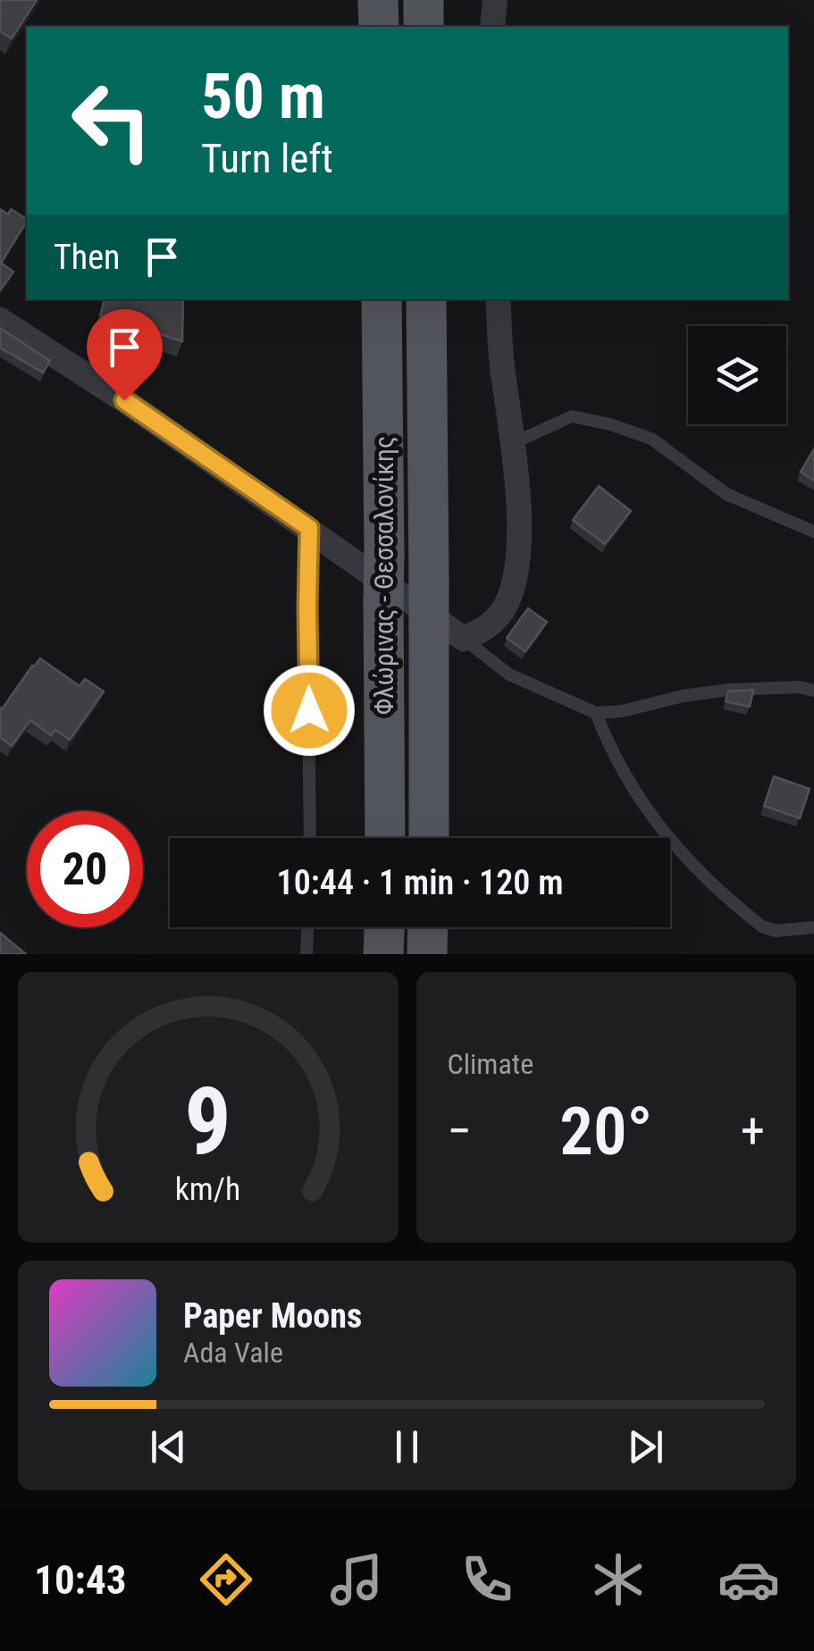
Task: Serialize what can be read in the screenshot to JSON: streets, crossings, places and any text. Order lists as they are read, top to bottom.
{
  "streets": {
    "main road": ["Φλώρινας - Θεσσαλονίκης"]
  },
  "page": {
    "turn": ["50 m", "Turn left"],
    "then": "Then",
    "limit": "20",
    "trip": "10:44 · 1 min · 120 m",
    "tile": "Climate",
    "heat": ["−", "20°", "+"],
    "song": ["Paper Moons", "Ada Vale"],
    "tabs": "10:43",
    "gauge": ["9", "km/h"]
  }
}
